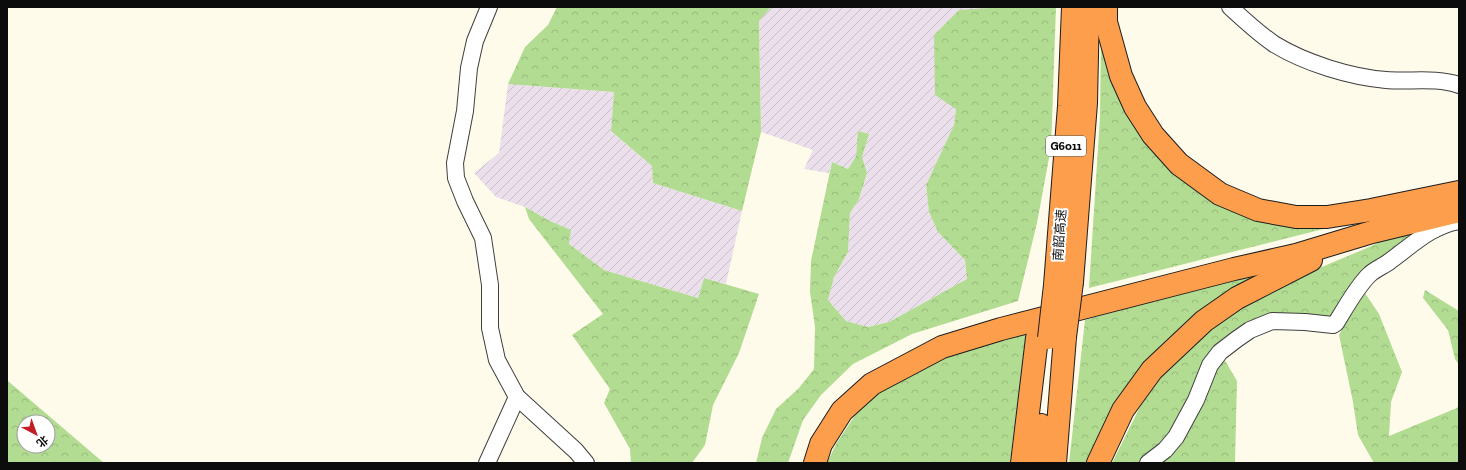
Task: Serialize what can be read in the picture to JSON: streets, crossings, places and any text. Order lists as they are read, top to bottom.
{
  "streets": {
    "highway": ["G6011", "南韶高速"]
  },
  "north": "bottom right"
}
